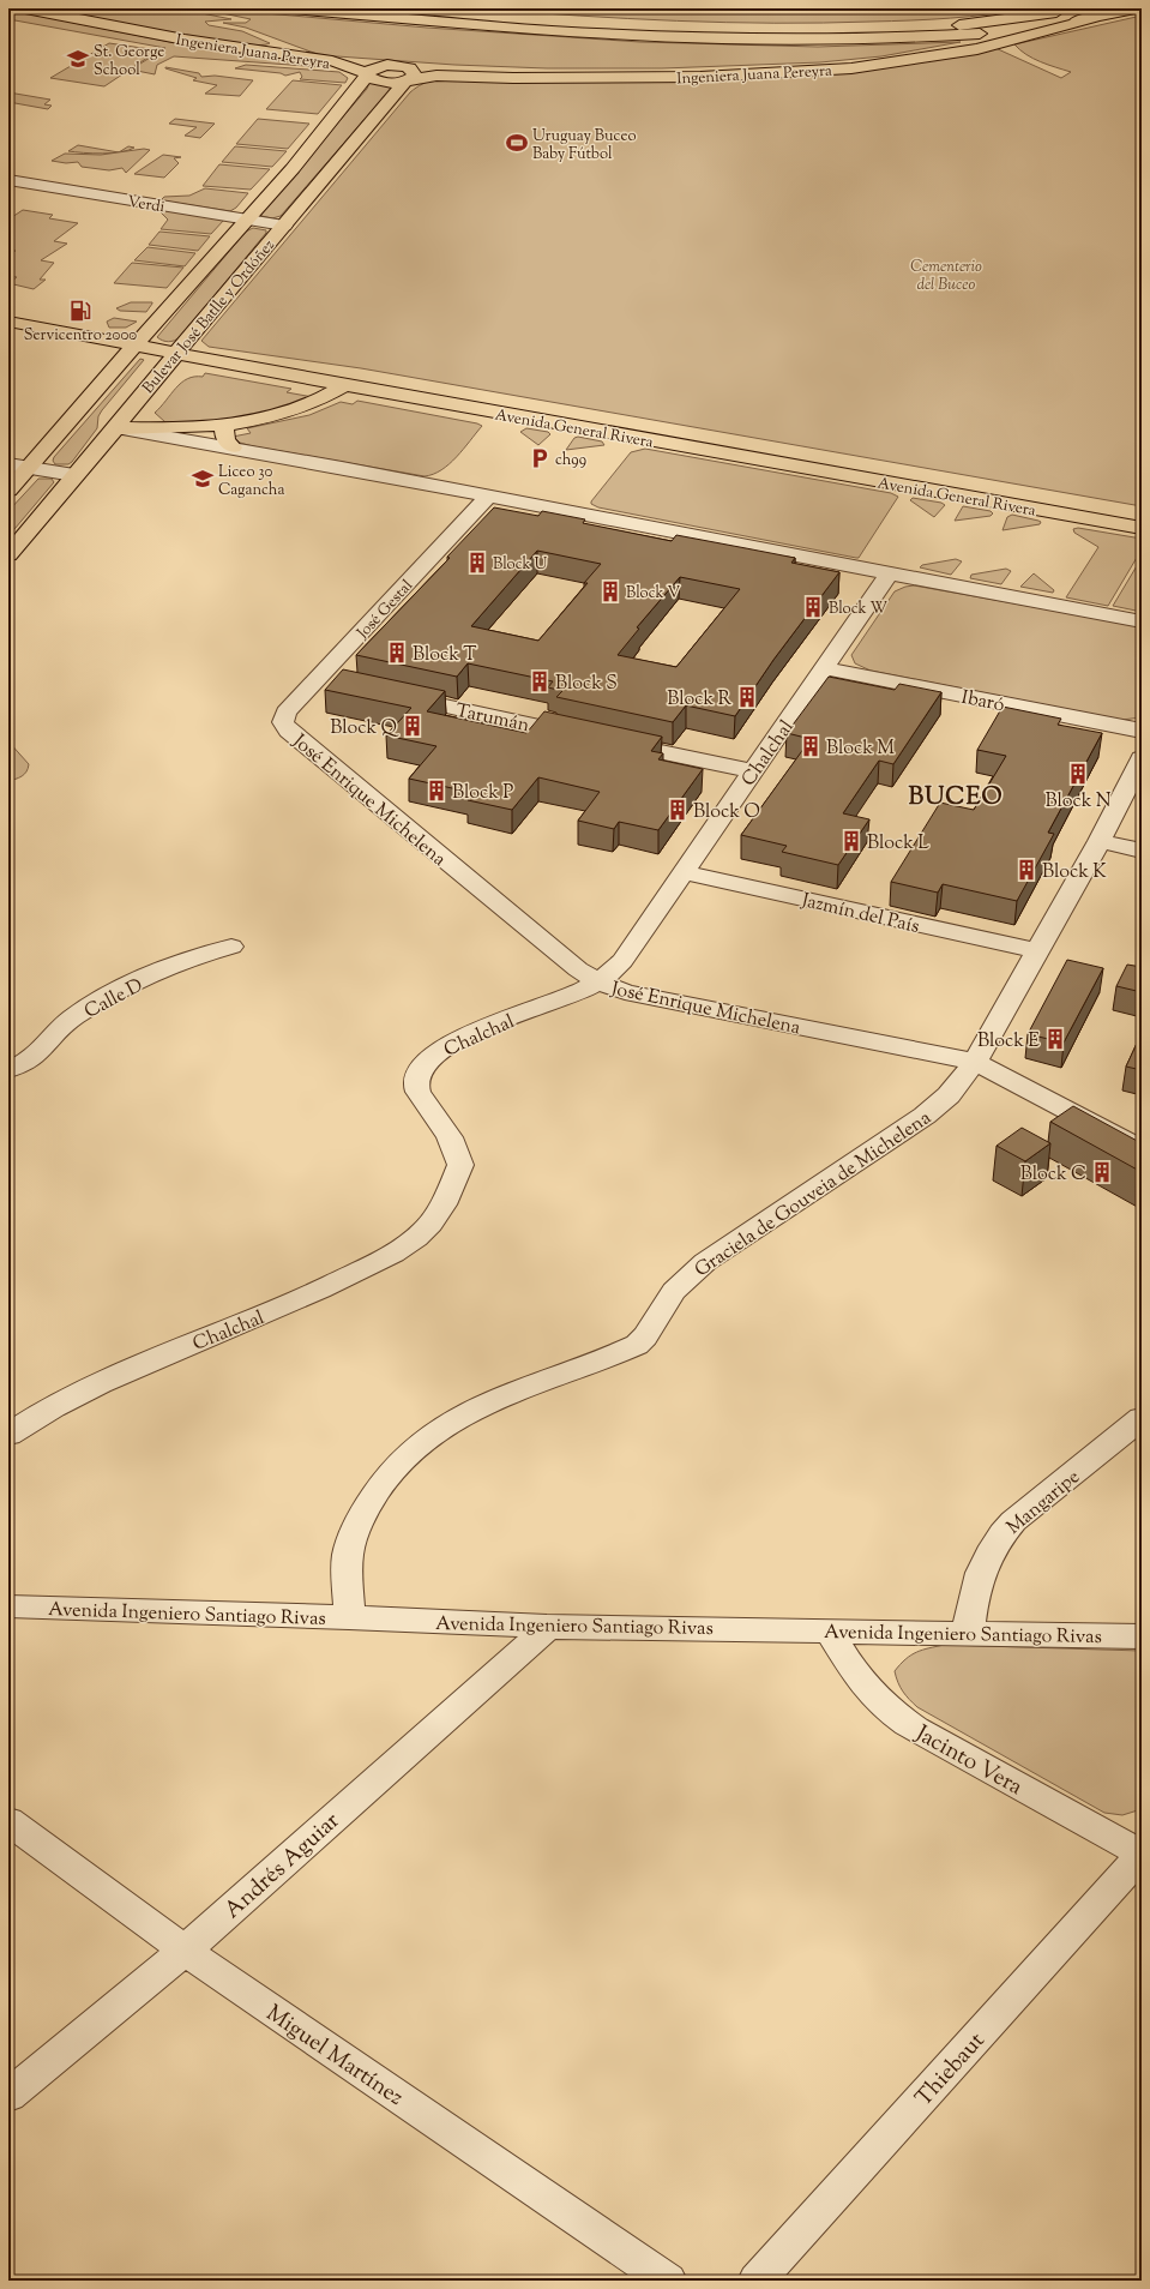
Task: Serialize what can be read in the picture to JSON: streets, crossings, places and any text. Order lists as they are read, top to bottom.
{
  "streets": {
    "main road": ["Ingeniera Juana Pereyra", "Bulevar José Batlle y Ordóñez", "Avenida General Rivera"],
    "street": [
      "Verdi",
      "José Gestal",
      "Ibaró",
      "Tarumán",
      "Chalchal",
      "José Enrique Michelena",
      "Jazmín del País",
      "Calle D",
      "Graciela de Gouveia de Michelena",
      "Mangaripe",
      "Avenida Ingeniero Santiago Rivas",
      "Jacinto Vera",
      "Andrés Aguiar",
      "Miguel Martínez",
      "Thiebaut"
    ]
  },
  "crossings": [
    ["Ingeniera Juana Pereyra", "Bulevar José Batlle y Ordóñez"],
    ["Verdi", "Bulevar José Batlle y Ordóñez"],
    ["Bulevar José Batlle y Ordóñez", "Avenida General Rivera"],
    ["José Gestal", "José Enrique Michelena"],
    ["Ibaró", "Chalchal"],
    ["Tarumán", "Chalchal"],
    ["Chalchal", "José Enrique Michelena"],
    ["Chalchal", "Jazmín del País"],
    ["José Enrique Michelena", "Graciela de Gouveia de Michelena"],
    ["Jazmín del País", "Graciela de Gouveia de Michelena"],
    ["Graciela de Gouveia de Michelena", "Avenida Ingeniero Santiago Rivas"],
    ["Mangaripe", "Avenida Ingeniero Santiago Rivas"],
    ["Avenida Ingeniero Santiago Rivas", "Jacinto Vera"],
    ["Avenida Ingeniero Santiago Rivas", "Andrés Aguiar"],
    ["Jacinto Vera", "Thiebaut"],
    ["Andrés Aguiar", "Miguel Martínez"]
  ],
  "districts": ["BUCEO"],
  "parks": ["Cementerio del Buceo"],
  "places": {
    "school or university": ["St. George School", "Liceo 30 Cagancha"],
    "sports": ["Uruguay Buceo Baby Fútbol"],
    "fuel station": ["Servicentro 2000"],
    "parking": ["ch99"],
    "building": [
      "Block U",
      "Block V",
      "Block W",
      "Block T",
      "Block S",
      "Block R",
      "Block Q",
      "Block M",
      "Block N",
      "Block P",
      "Block O",
      "Block L",
      "Block K",
      "Block E",
      "Block C"
    ]
  }
}
